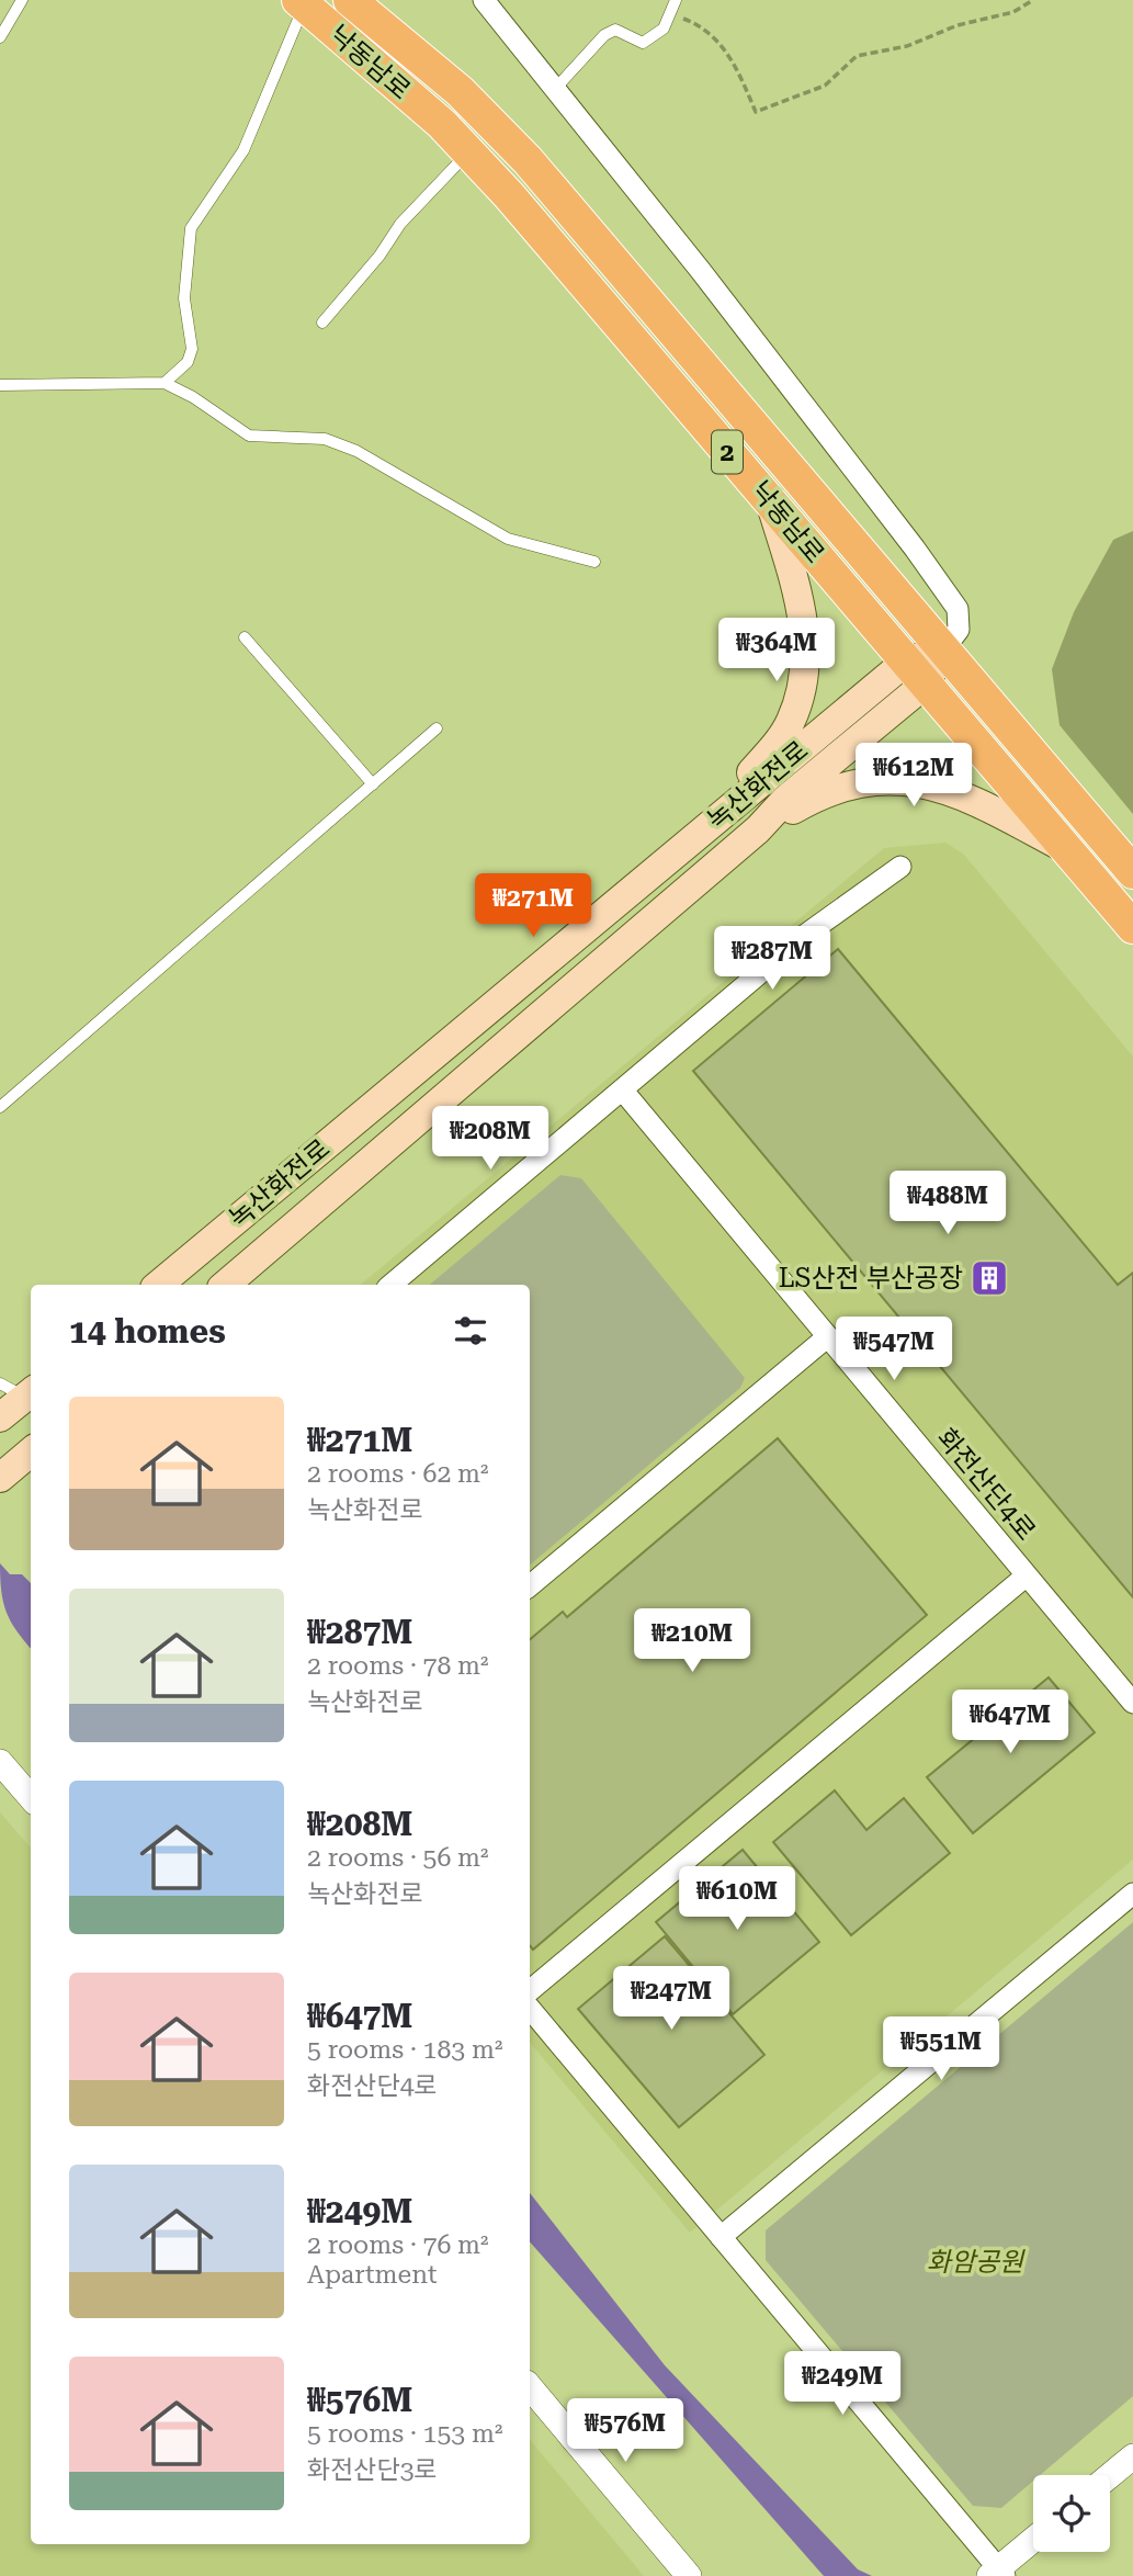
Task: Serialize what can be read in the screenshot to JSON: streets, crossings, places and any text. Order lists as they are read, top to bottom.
{
  "streets": {
    "main road": ["낙동남로", "2", "녹산화전로"],
    "street": ["화전산단4로"]
  },
  "crossings": [
    ["낙동남로", "녹산화전로"]
  ],
  "parks": ["화암공원"],
  "places": {
    "building": ["LS산전 부산공장"]
  },
  "page": {
    "price": [
      "₩364M",
      "₩612M",
      "₩271M",
      "₩287M",
      "₩208M",
      "₩488M",
      "₩547M",
      "₩210M",
      "₩647M",
      "₩610M",
      "₩247M",
      "₩551M",
      "₩249M",
      "₩576M"
    ],
    "heading": "14 homes",
    "list": [
      {
        "name": "₩271M",
        "note": "2 rooms · 62 m² · 녹산화전로"
      },
      {
        "name": "₩287M",
        "note": "2 rooms · 78 m² · 녹산화전로"
      },
      {
        "name": "₩208M",
        "note": "2 rooms · 56 m² · 녹산화전로"
      },
      {
        "name": "₩647M",
        "note": "5 rooms · 183 m² · 화전산단4로"
      },
      {
        "name": "₩249M",
        "note": "2 rooms · 76 m² · Apartment"
      },
      {
        "name": "₩576M",
        "note": "5 rooms · 153 m² · 화전산단3로"
      }
    ]
  }
}
